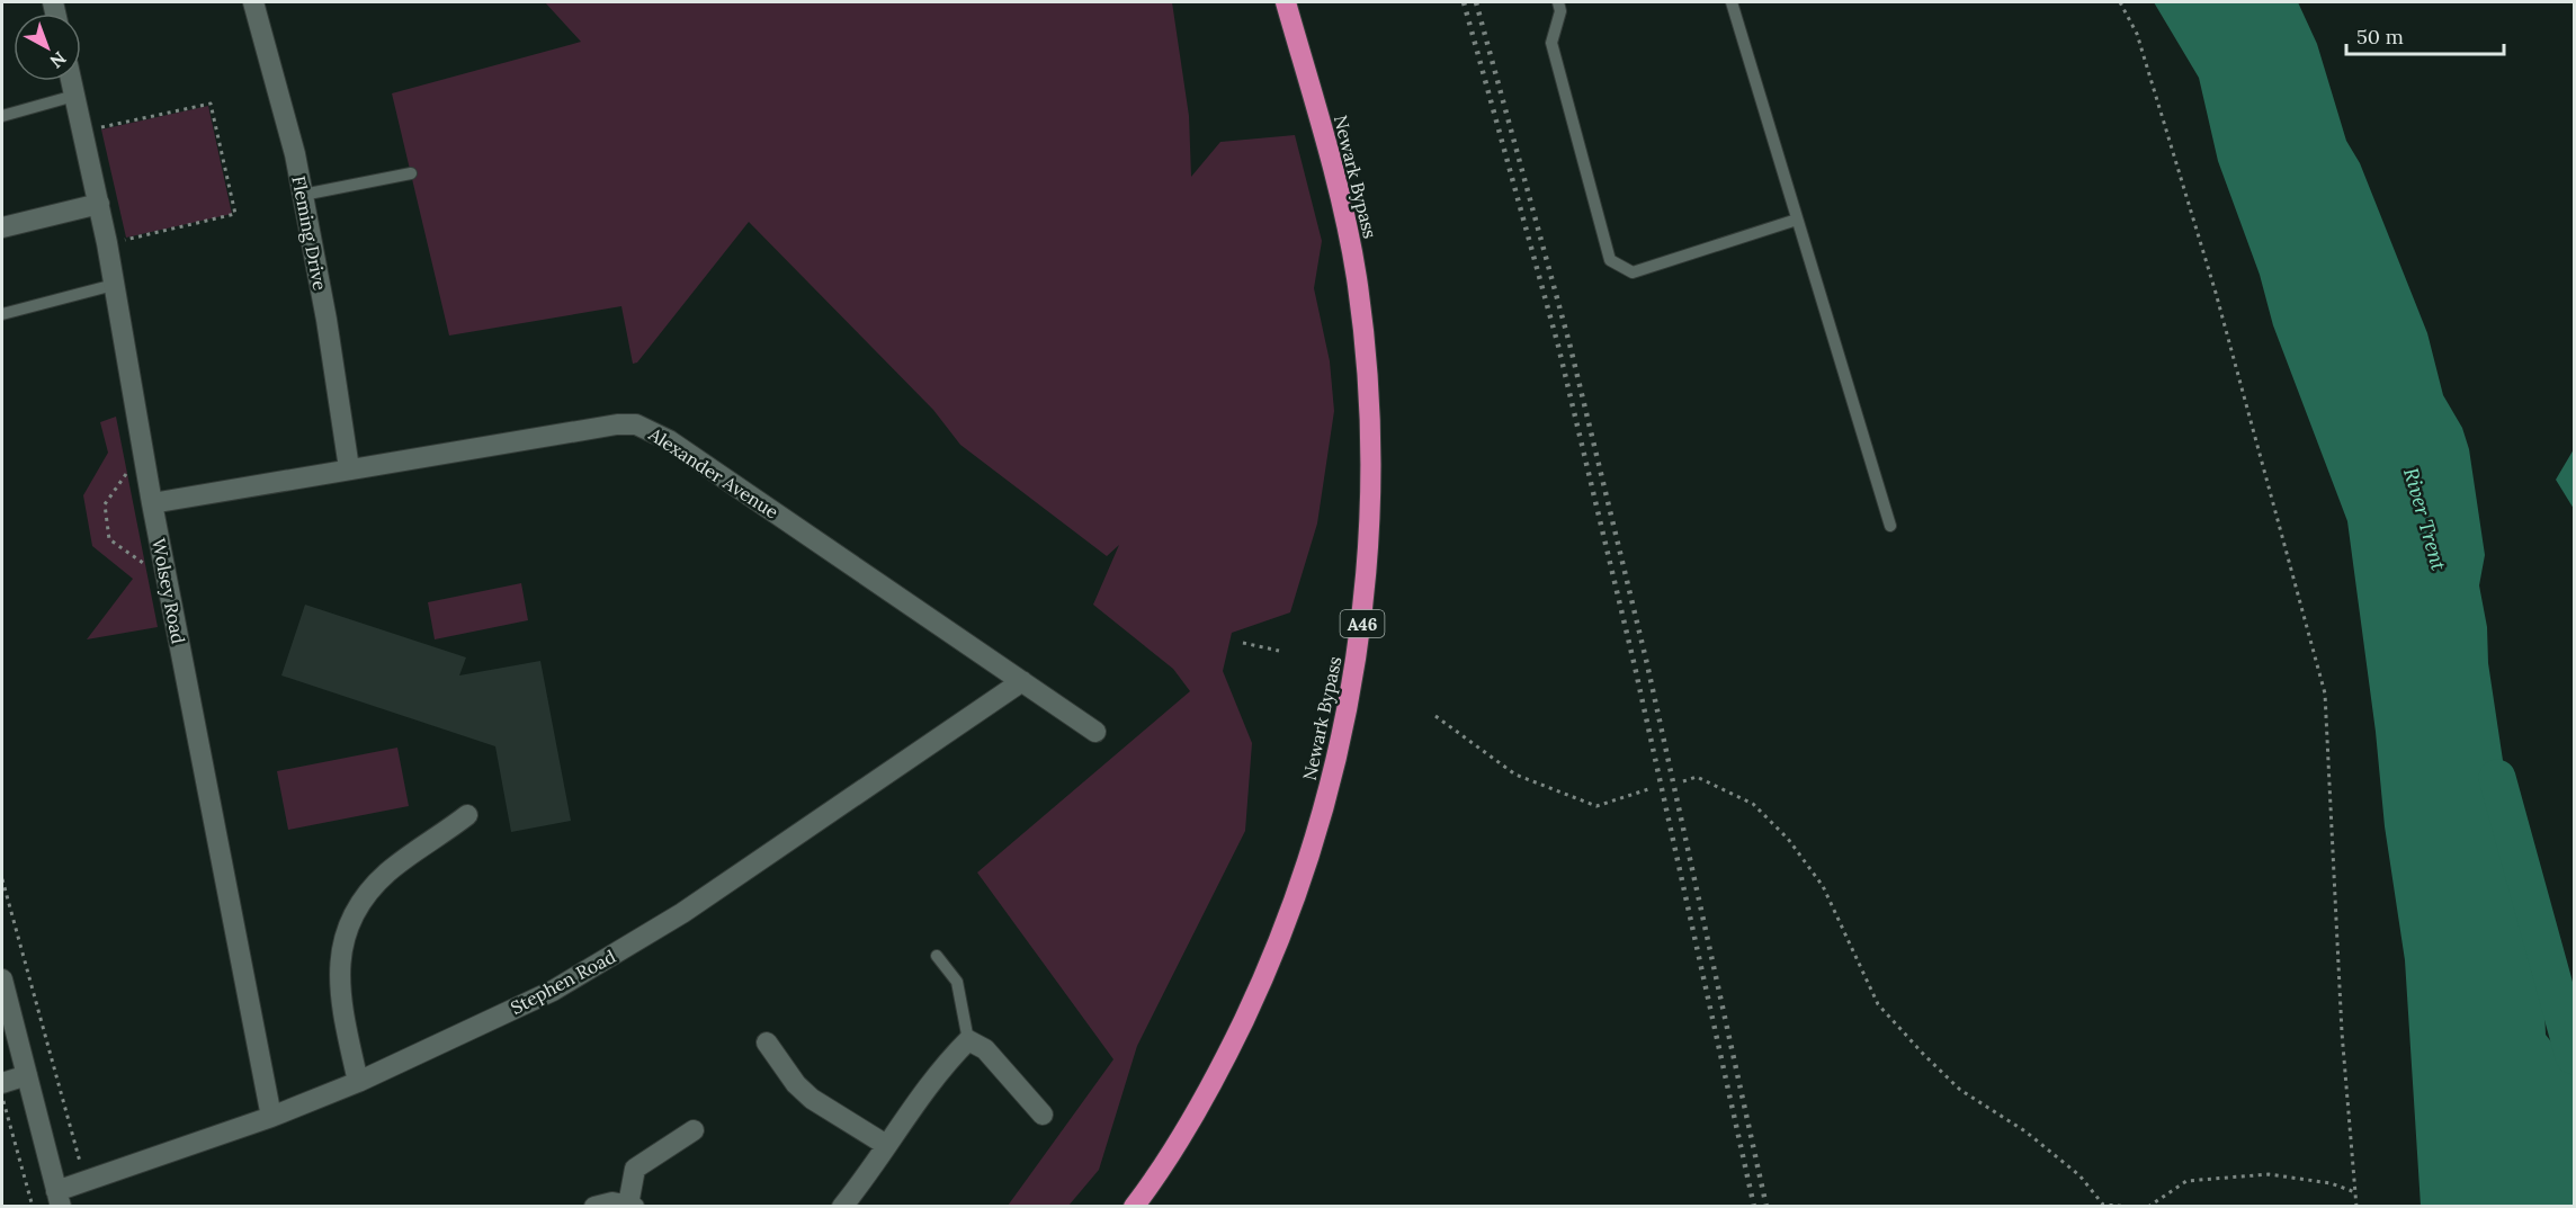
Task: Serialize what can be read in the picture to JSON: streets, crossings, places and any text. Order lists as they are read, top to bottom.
{
  "streets": {
    "highway": ["Newark Bypass", "A46"],
    "street": [
      "Fleming Drive",
      "Alexander Avenue",
      "Wolsey Road",
      "Stephen Road"
    ]
  },
  "crossings": [
    ["Fleming Drive", "Alexander Avenue"],
    ["Alexander Avenue", "Wolsey Road"],
    ["Alexander Avenue", "Stephen Road"],
    ["Wolsey Road", "Stephen Road"]
  ],
  "water": ["River Trent"],
  "scale_bar": "50 m",
  "north": "bottom right"
}
